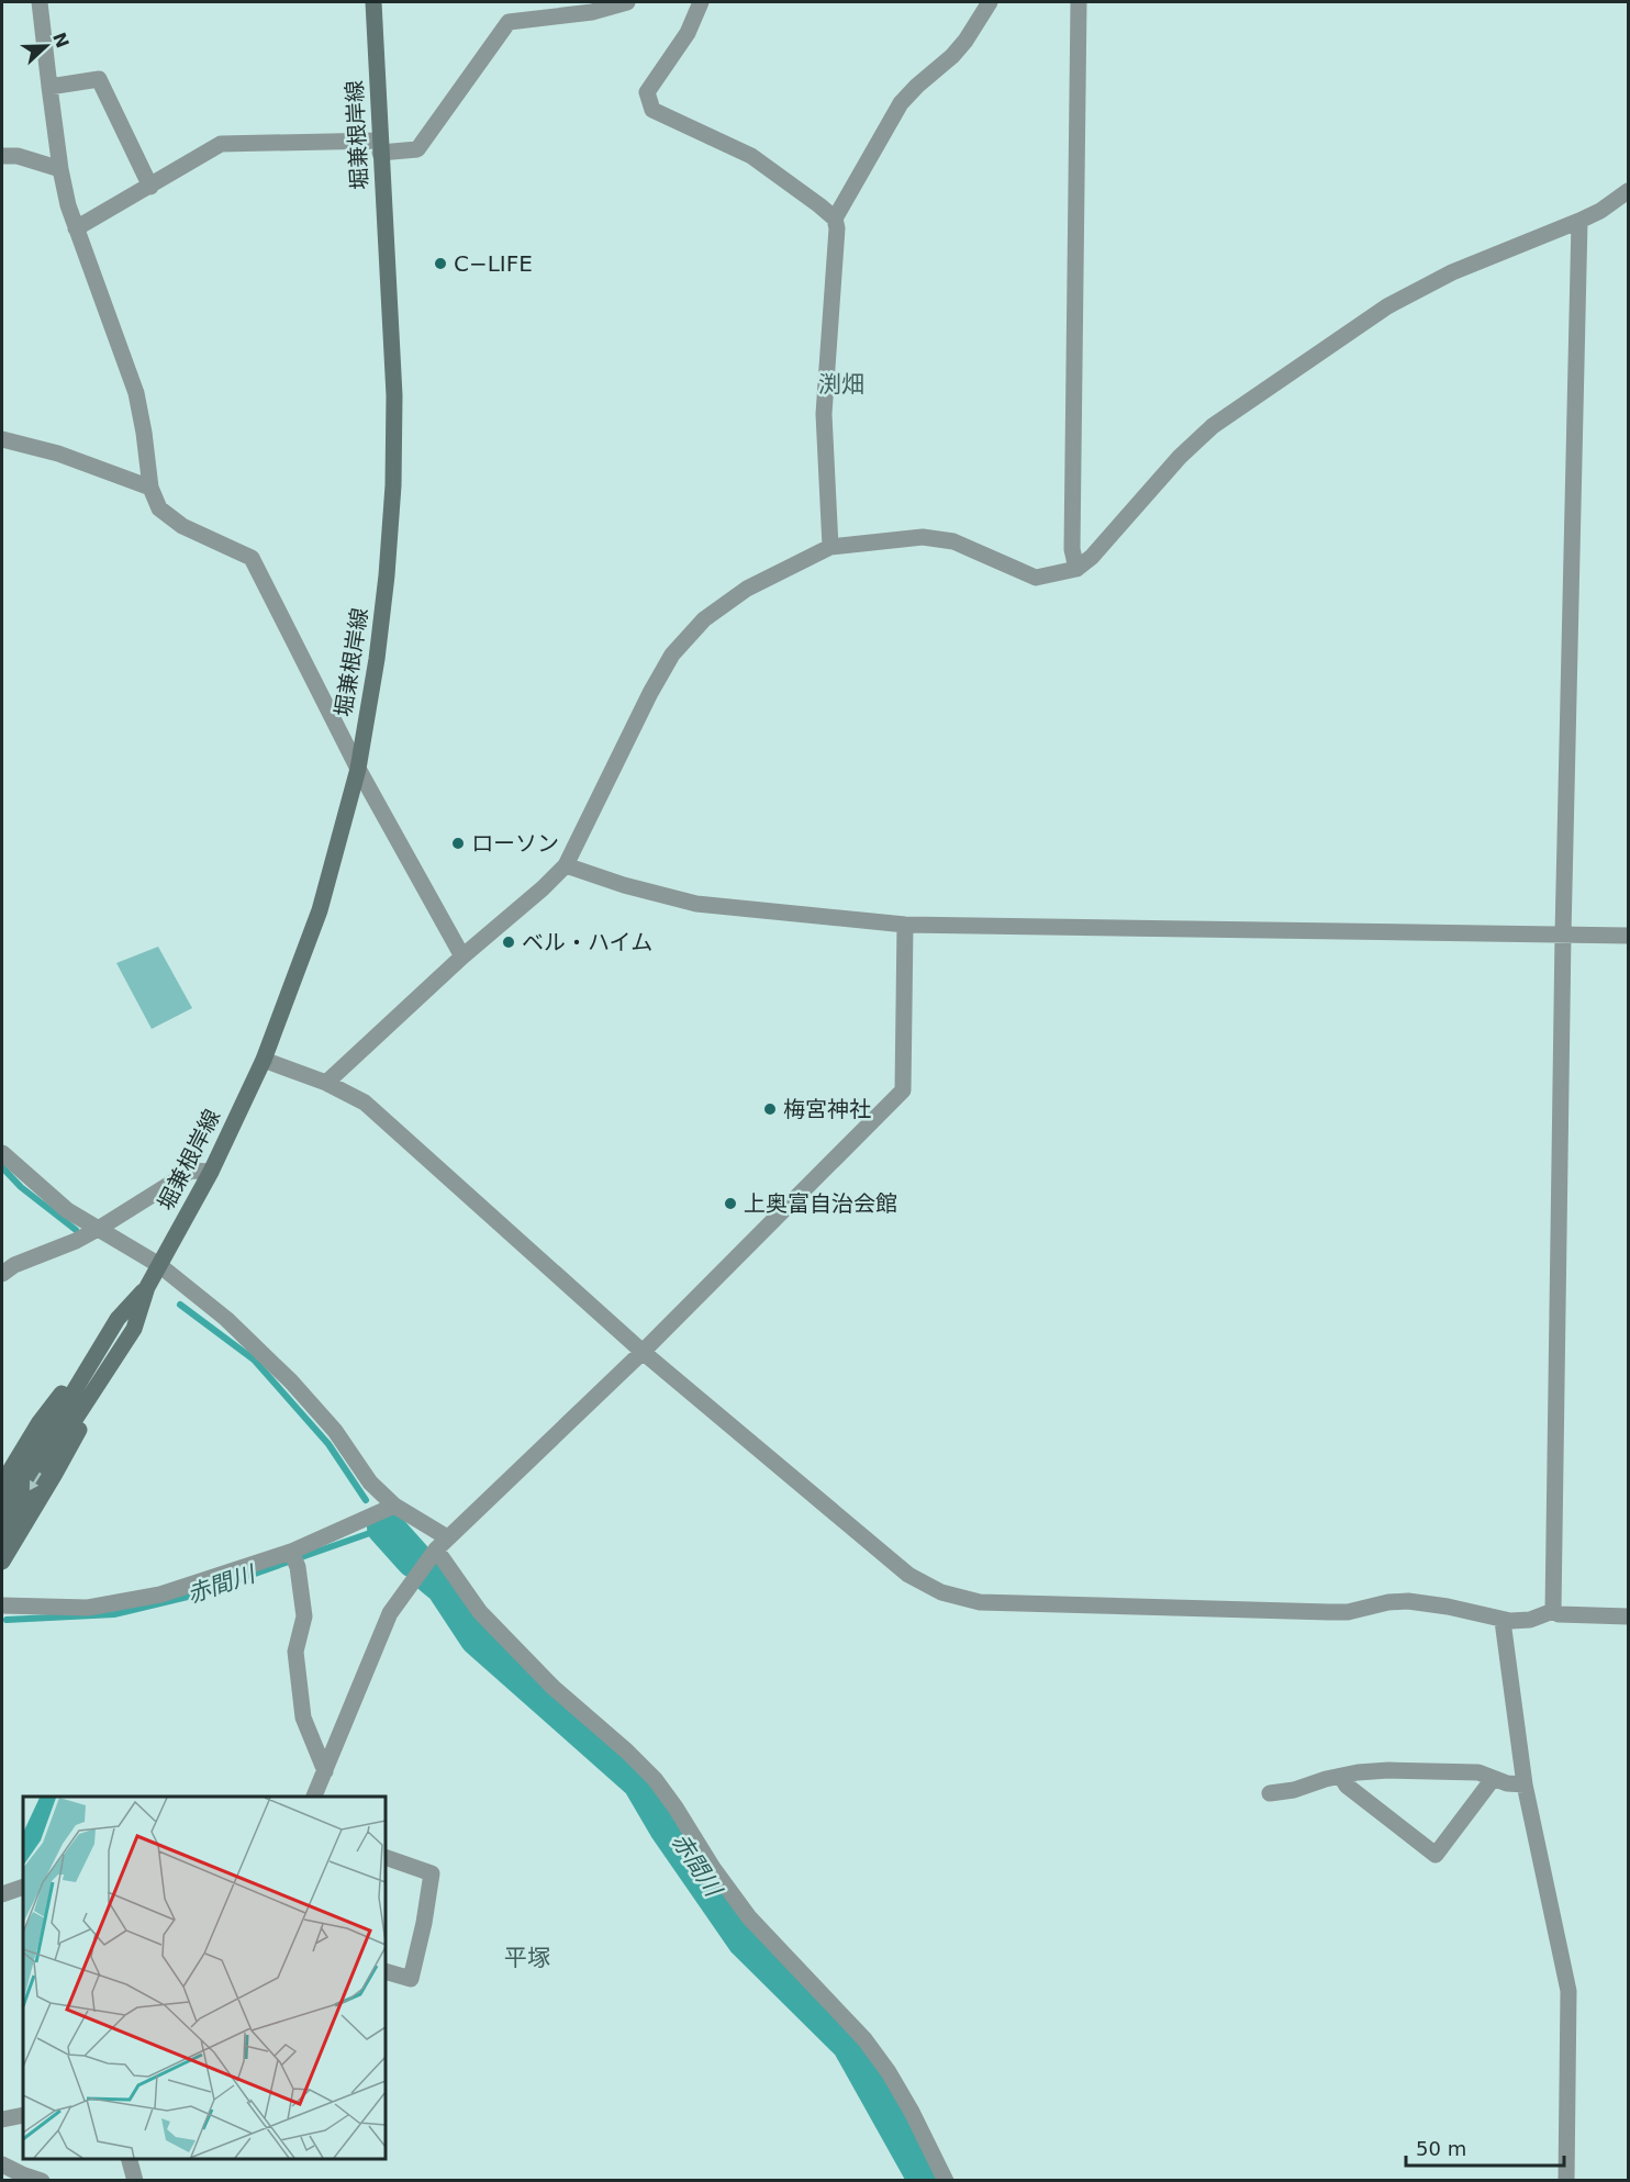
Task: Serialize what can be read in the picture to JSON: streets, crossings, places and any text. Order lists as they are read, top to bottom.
{
  "streets": {
    "main road": ["堀兼根岸線"]
  },
  "districts": ["渕畑", "平塚"],
  "water": ["赤間川"],
  "places": [
    "C−LIFE",
    "ローソン",
    "ベル・ハイム",
    "梅宮神社",
    "上奥富自治会館"
  ],
  "scale_bar": "50 m",
  "north": "right"
}
